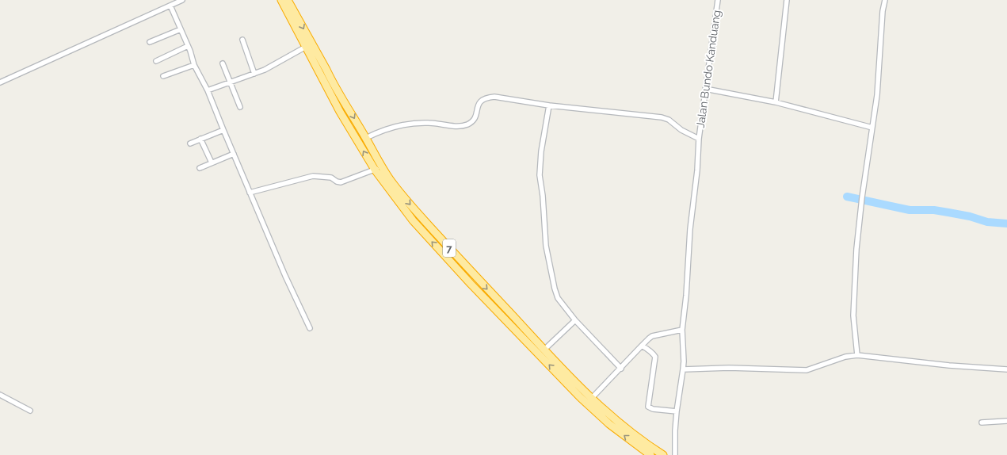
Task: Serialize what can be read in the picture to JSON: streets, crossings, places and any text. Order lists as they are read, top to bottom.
{
  "streets": {
    "highway": ["7"],
    "street": ["Jalan Bundo Kanduang"]
  }
}
